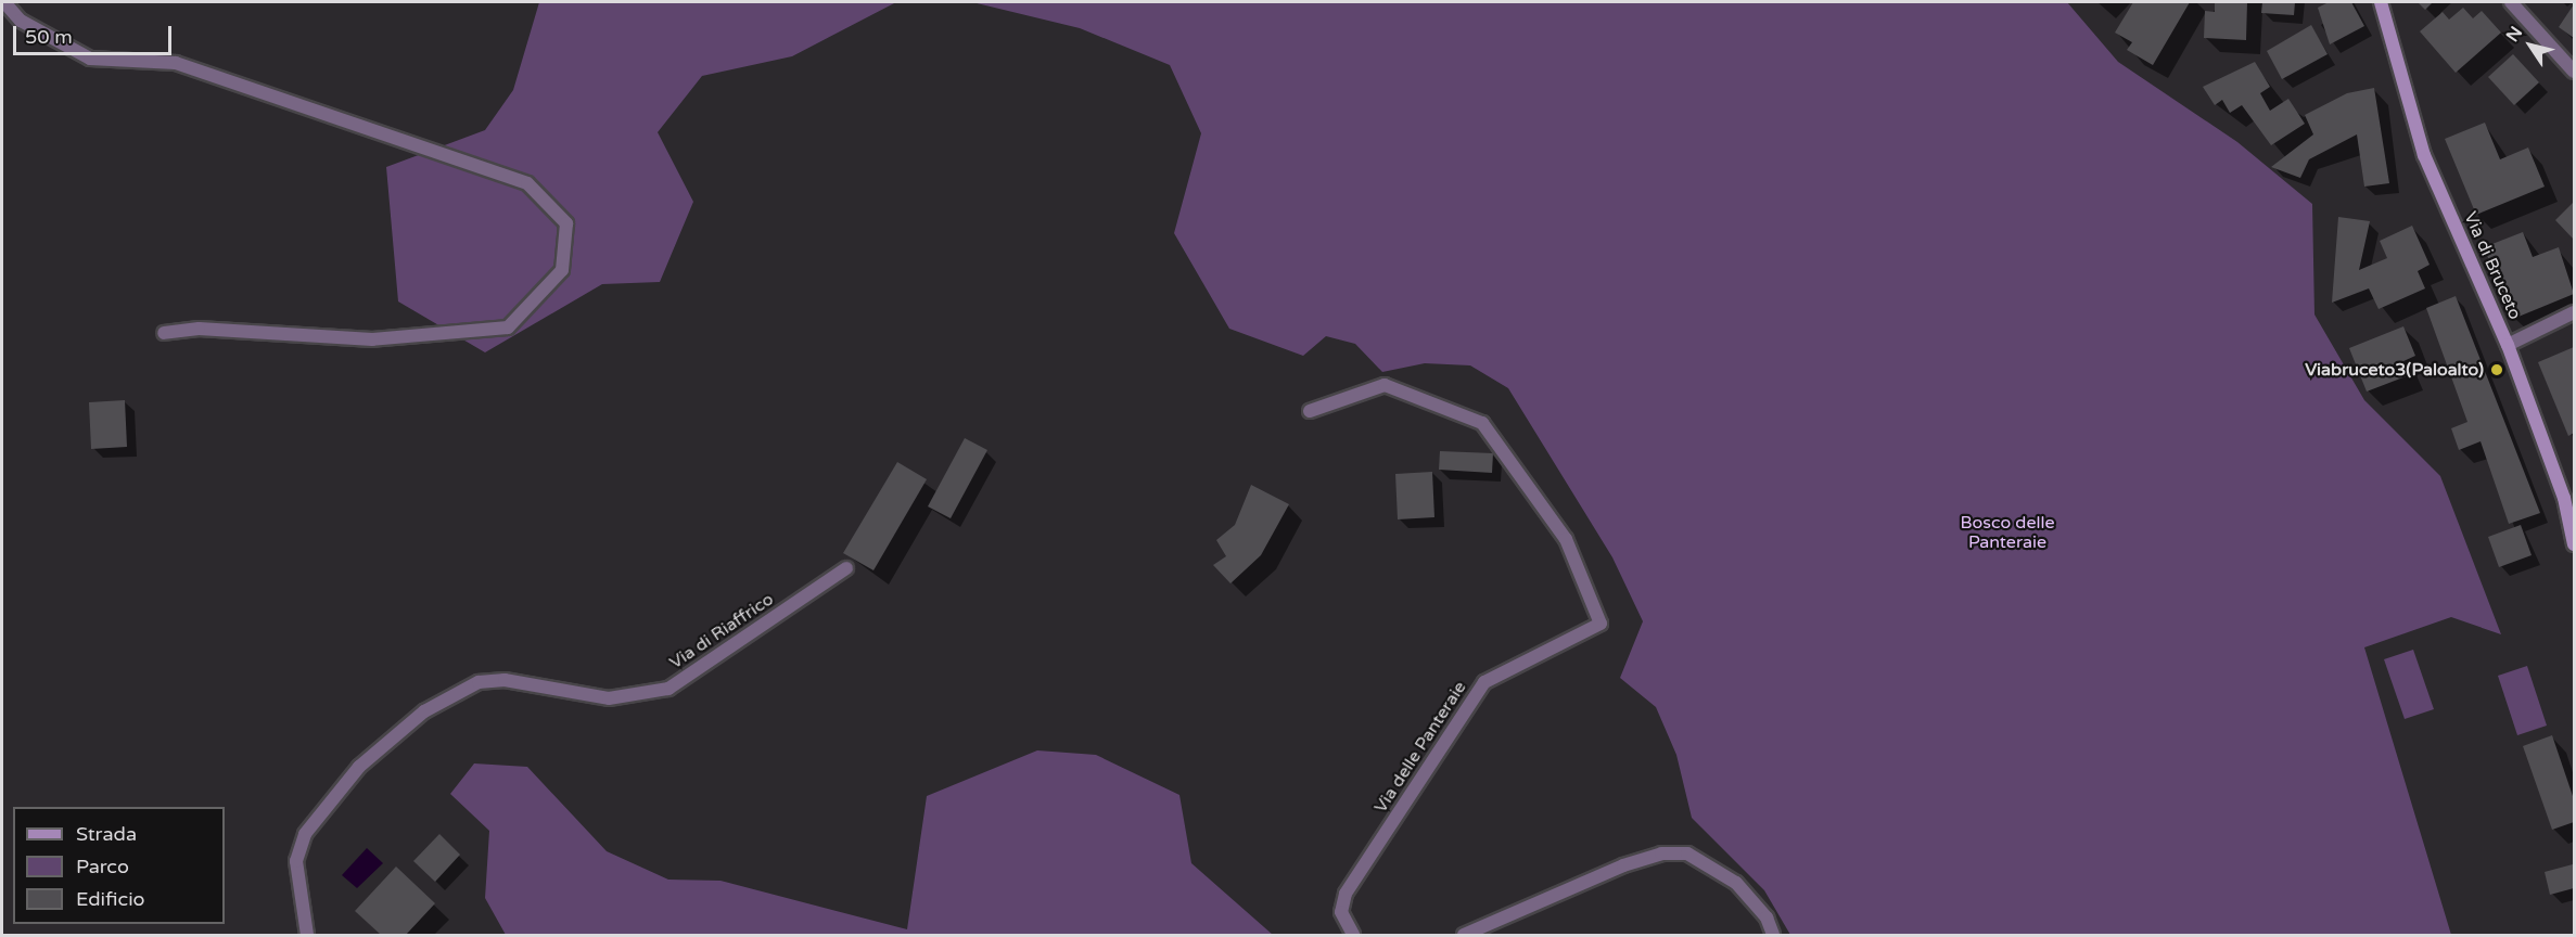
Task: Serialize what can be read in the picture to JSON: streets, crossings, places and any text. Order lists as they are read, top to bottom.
{
  "streets": {
    "main road": ["Via di Bruceto"],
    "street": ["Via di Riaffrico", "Via delle Panteraie"]
  },
  "parks": ["Bosco delle Panteraie"],
  "places": ["Viabruceto3(Paloalto)"],
  "legend": ["Strada", "Parco", "Edificio"],
  "scale_bar": "50 m",
  "north": "top left"
}
